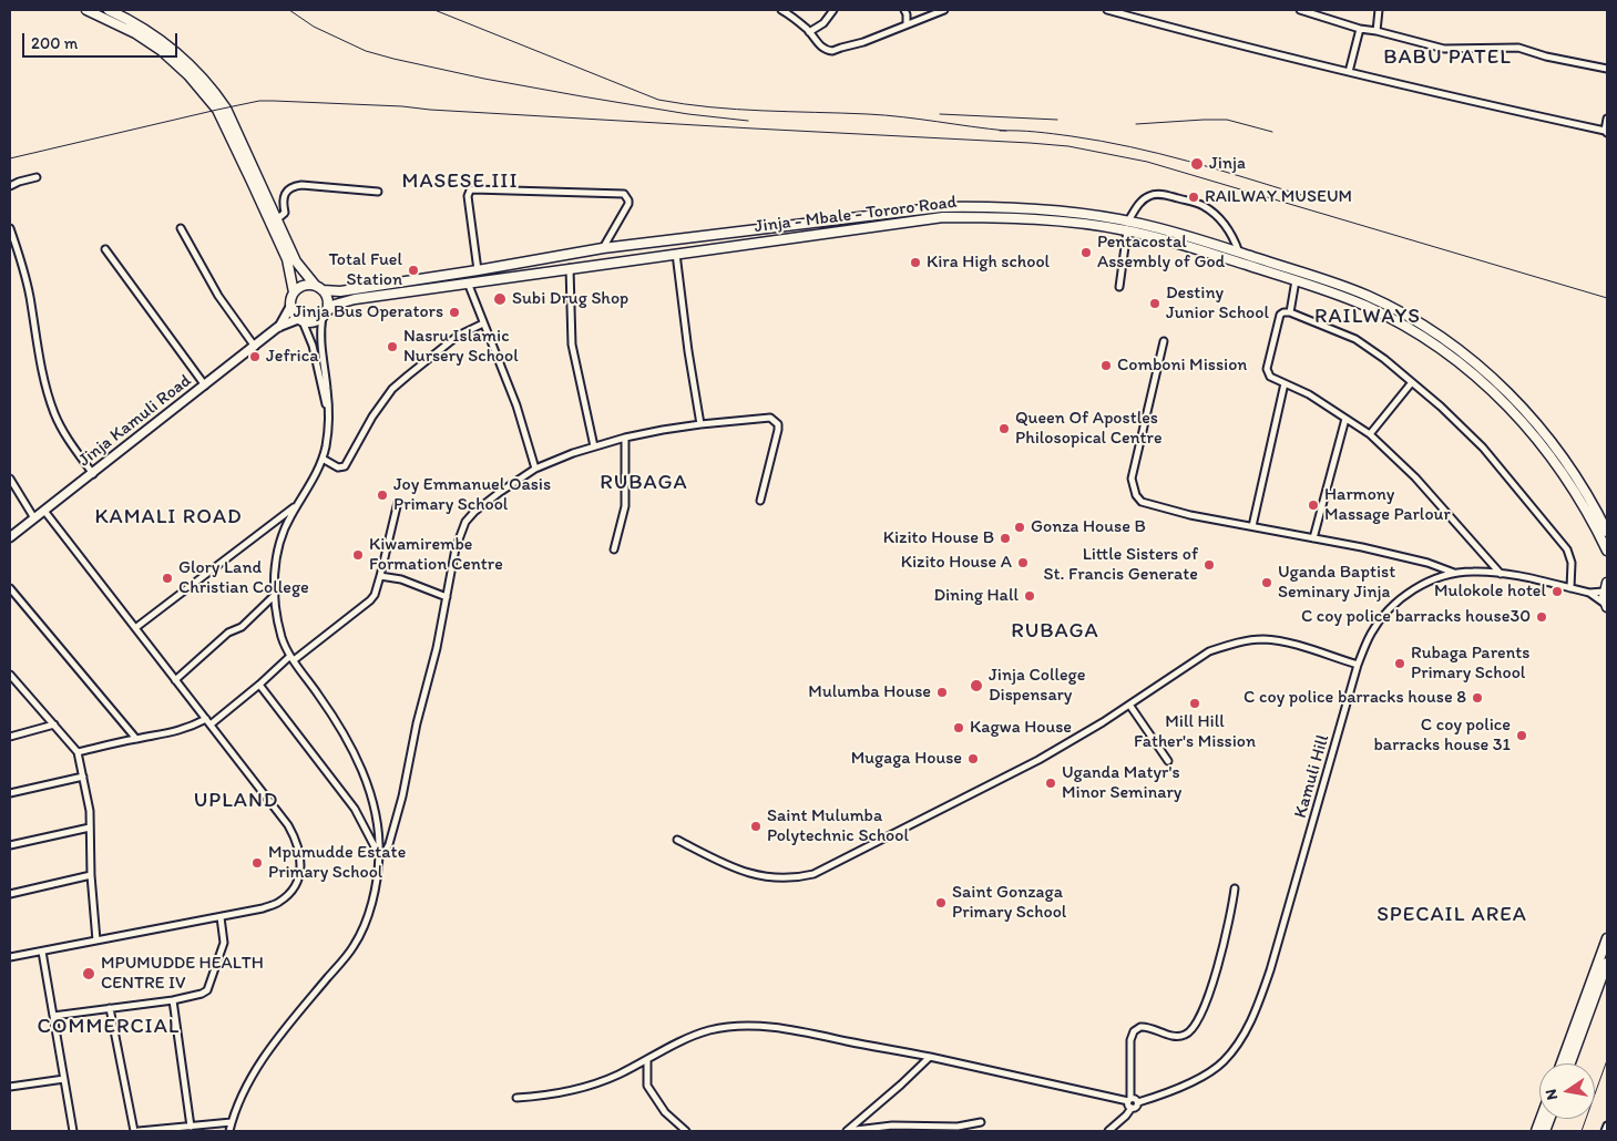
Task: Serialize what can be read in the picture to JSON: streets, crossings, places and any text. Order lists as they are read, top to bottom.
{
  "streets": {
    "highway": ["Jinja - Mbale - Tororo Road"],
    "main road": ["Jinja Kamuli Road"],
    "street": ["Kamuli Hill"]
  },
  "crossings": [
    ["Jinja - Mbale - Tororo Road", "Jinja Kamuli Road"]
  ],
  "districts": [
    "BABU PATEL",
    "MASESE III",
    "RAILWAYS",
    "RUBAGA",
    "KAMALI ROAD",
    "RUBAGA",
    "UPLAND",
    "SPECAIL AREA",
    "COMMERCIAL"
  ],
  "places": [
    "Jinja",
    "RAILWAY MUSEUM",
    "Pentacostal Assembly of God",
    "Kira High school",
    "Total Fuel Station",
    "Subi Drug Shop",
    "Destiny Junior School",
    "Jinja Bus Operators",
    "Nasru Islamic Nursery School",
    "Jefrica",
    "Comboni Mission",
    "Queen Of Apostles Philosopical Centre",
    "Joy Emmanuel Oasis Primary School",
    "Harmony Massage Parlour",
    "Gonza House B",
    "Kizito House B",
    "Kiwamirembe Formation Centre",
    "Kizito House A",
    "Little Sisters of St. Francis Generate",
    "Glory Land Christian College",
    "Uganda Baptist Seminary Jinja",
    "Mulokole hotel",
    "Dining Hall",
    "C coy police barracks house30",
    "Rubaga Parents Primary School",
    "Jinja College Dispensary",
    "Mulumba House",
    "C coy police barracks house 8",
    "Mill Hill Father's Mission",
    "Kagwa House",
    "C coy police barracks house 31",
    "Mugaga House",
    "Uganda Matyr's Minor Seminary",
    "Saint Mulumba Polytechnic School",
    "Mpumudde Estate Primary School",
    "Saint Gonzaga Primary School",
    "MPUMUDDE HEALTH CENTRE IV"
  ],
  "scale_bar": "200 m",
  "north": "left"
}
